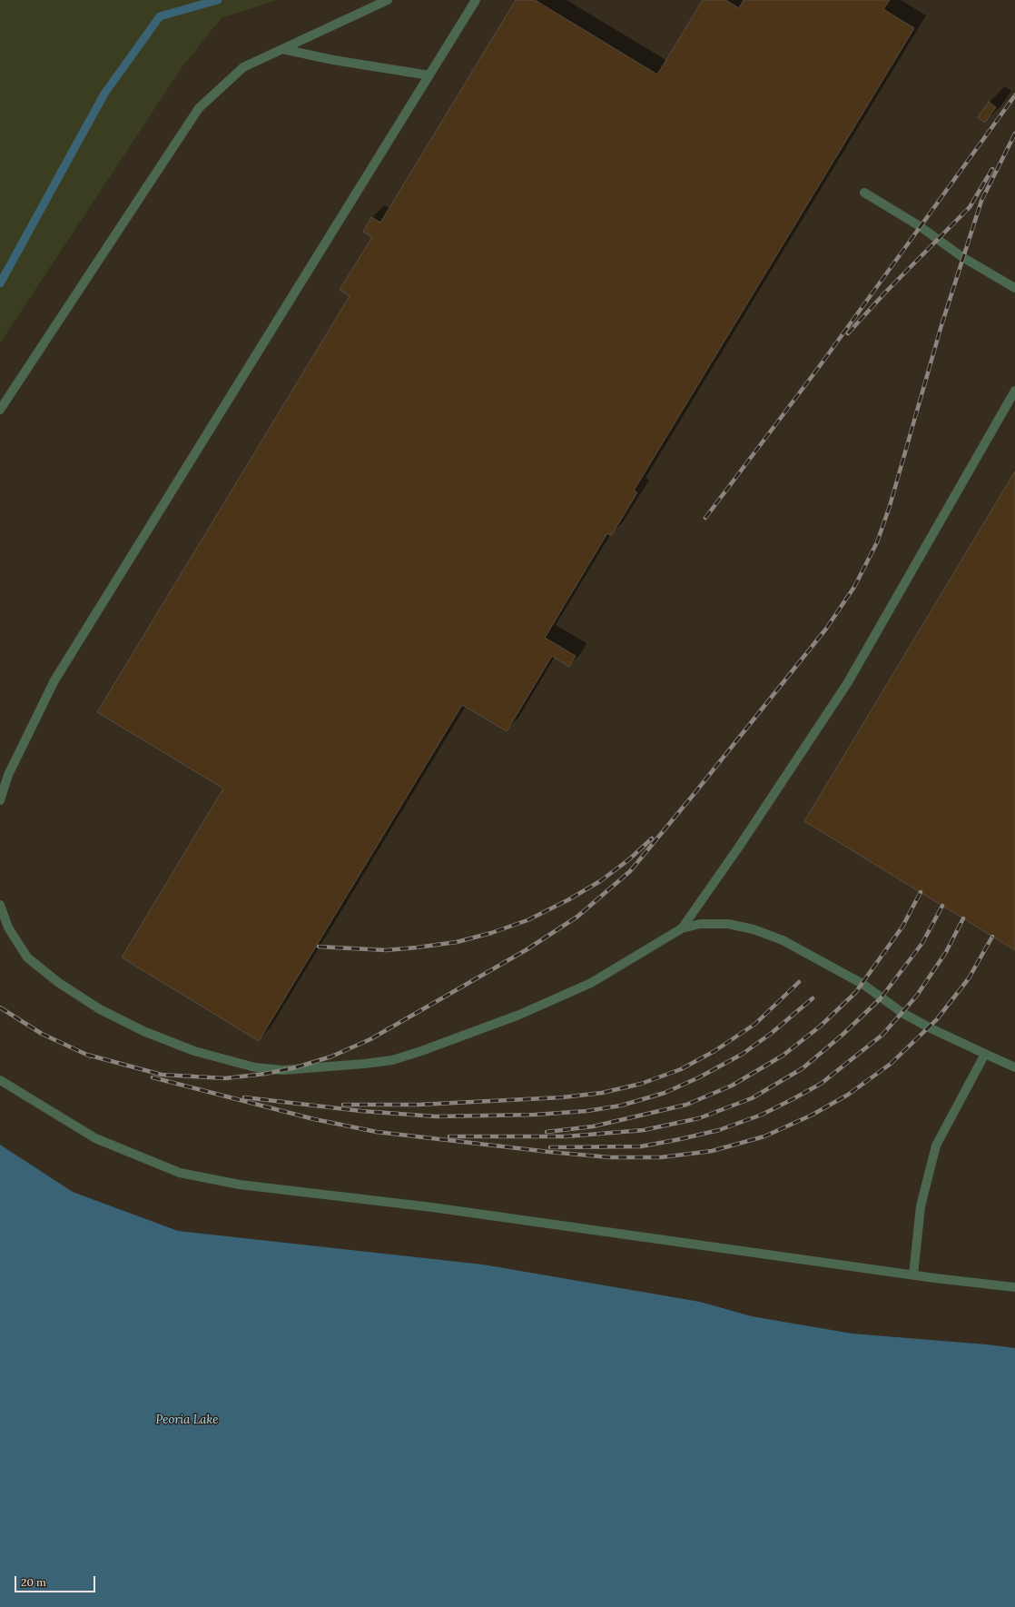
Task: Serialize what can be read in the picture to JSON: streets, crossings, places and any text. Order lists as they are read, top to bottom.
{
  "water": ["Peoria Lake"],
  "scale_bar": "20 m"
}
